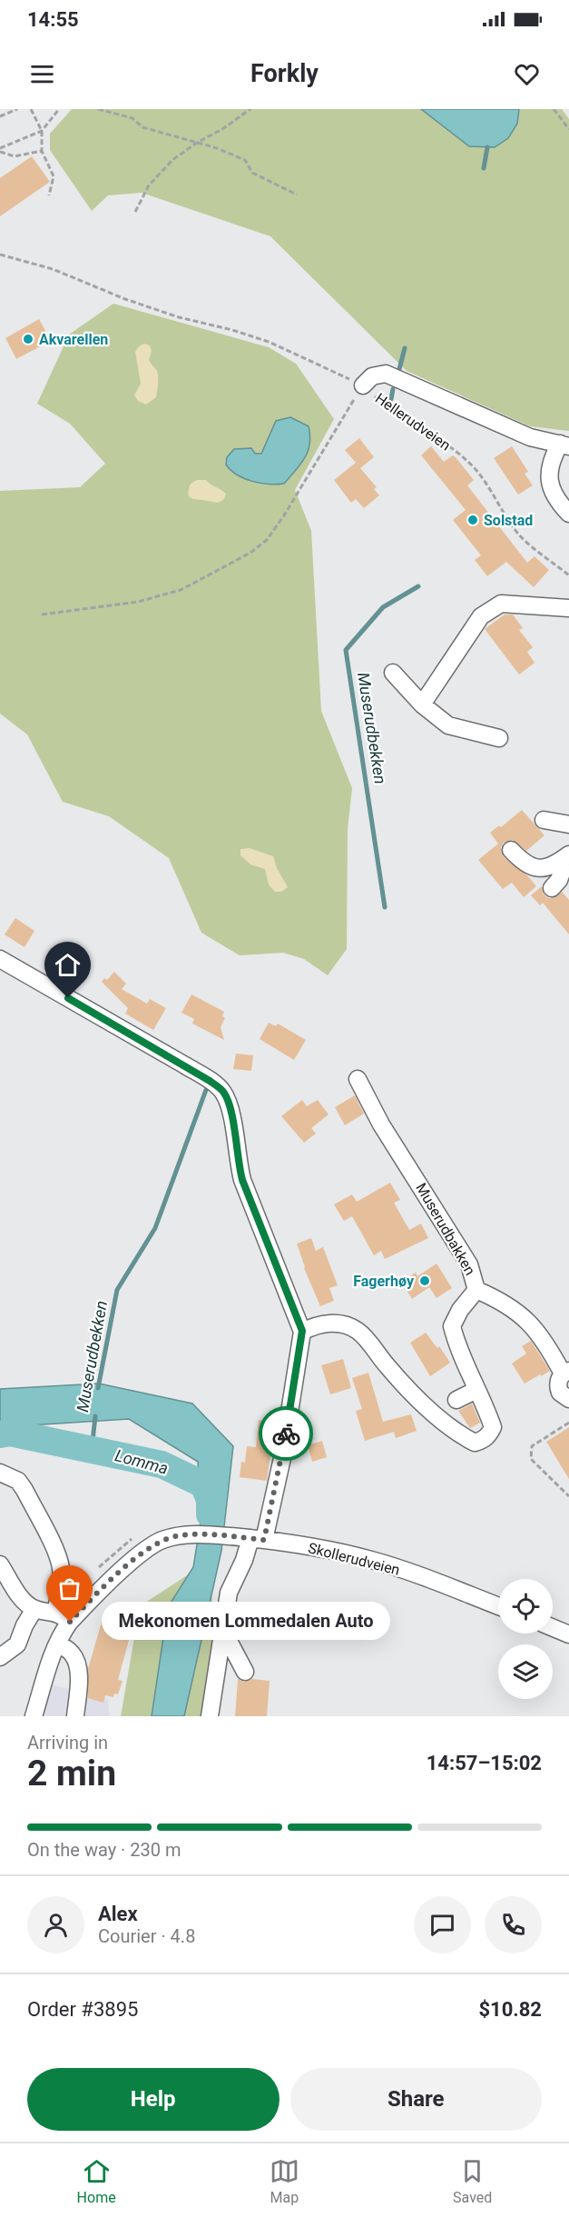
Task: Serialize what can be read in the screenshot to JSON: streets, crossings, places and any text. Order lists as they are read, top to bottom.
{
  "streets": {
    "street": ["Hellerudveien", "Muserudbakken", "Skollerudveien"]
  },
  "water": ["Muserudbekken", "Lomma"],
  "places": [
    "Akvarellen",
    "Solstad",
    "Fagerhøy",
    "Mekonomen Lommedalen Auto"
  ],
  "page": {
    "status": "14:55",
    "header": "Forkly",
    "bubble": "Mekonomen Lommedalen Auto",
    "heading": ["2 min", "Arriving in", "14:57–15:02"],
    "panel": [
      "Alex",
      "Courier · 4.8",
      "Order #3895",
      "$10.82"
    ],
    "bar": "On the way · 230 m",
    "buttons": ["Help", "Share"],
    "tabs": ["Home", "Map", "Saved"]
  }
}
